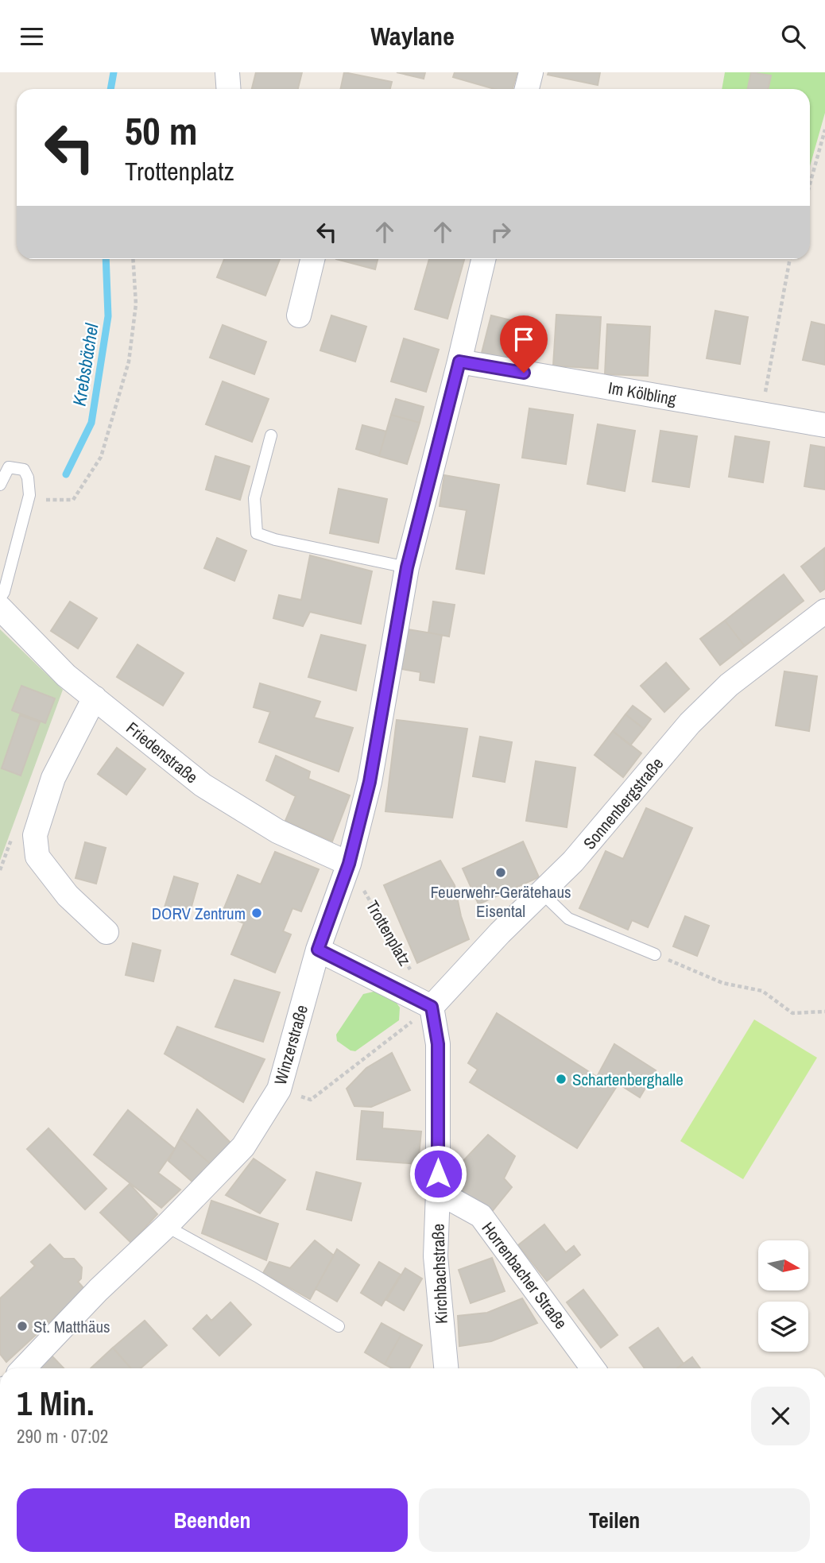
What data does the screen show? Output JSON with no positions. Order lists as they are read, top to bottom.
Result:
{
  "streets": {
    "street": [
      "Im Kölbling",
      "Friedenstraße",
      "Sonnenbergstraße",
      "Trottenplatz",
      "Winzerstraße",
      "Kirchbachstraße",
      "Horrenbacher Straße"
    ]
  },
  "crossings": [
    ["Friedenstraße", "Trottenplatz"],
    ["Friedenstraße", "Winzerstraße"],
    ["Sonnenbergstraße", "Trottenplatz"],
    ["Sonnenbergstraße", "Kirchbachstraße"],
    ["Trottenplatz", "Winzerstraße"],
    ["Trottenplatz", "Kirchbachstraße"],
    ["Kirchbachstraße", "Horrenbacher Straße"]
  ],
  "water": ["Krebsbächel"],
  "places": [
    "Feuerwehr-Gerätehaus Eisental",
    "DORV Zentrum",
    "Schartenberghalle",
    "St. Matthäus"
  ],
  "north": "right",
  "page": {
    "header": "Waylane",
    "turn": ["50 m", "Trottenplatz"],
    "heading": ["1 Min.", "290 m · 07:02"],
    "buttons": ["Beenden", "Teilen"]
  }
}
